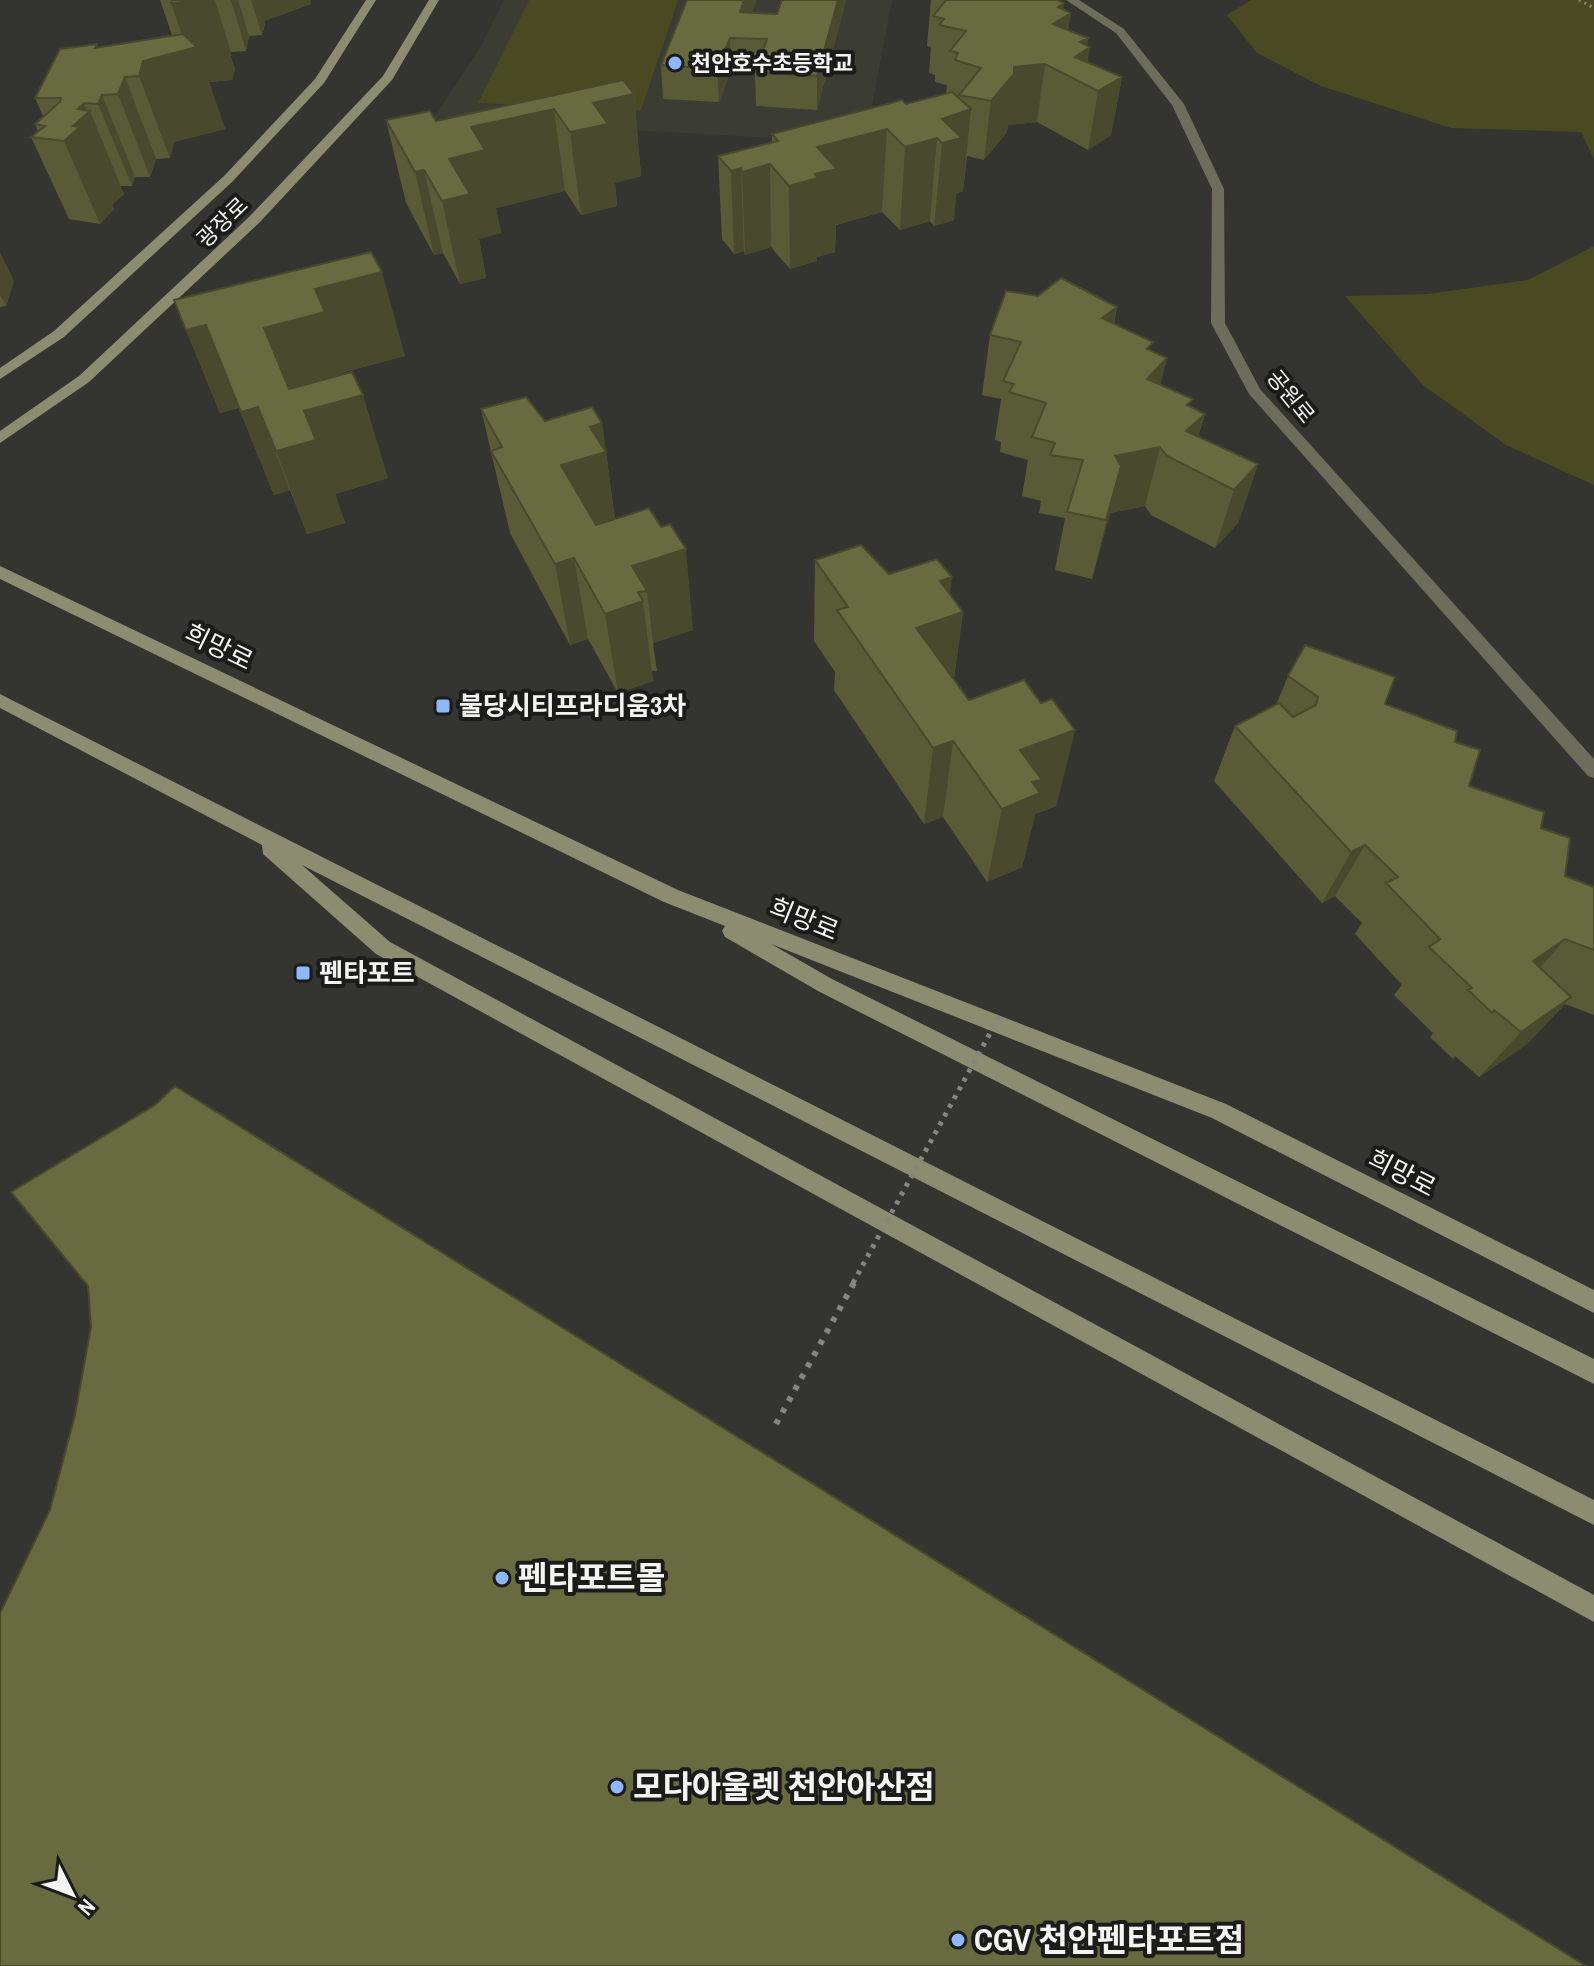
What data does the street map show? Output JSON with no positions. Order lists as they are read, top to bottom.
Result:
{
  "streets": {
    "main road": ["광장로", "희망로"],
    "street": ["공원로"]
  },
  "places": {
    "other": [
      "천안호수초등학교",
      "펜타포트몰",
      "모다아울렛 천안아산점",
      "CGV 천안펜타포트점"
    ],
    "transit": ["불당시티프라디움3차", "펜타포트"]
  },
  "north": "bottom right"
}
